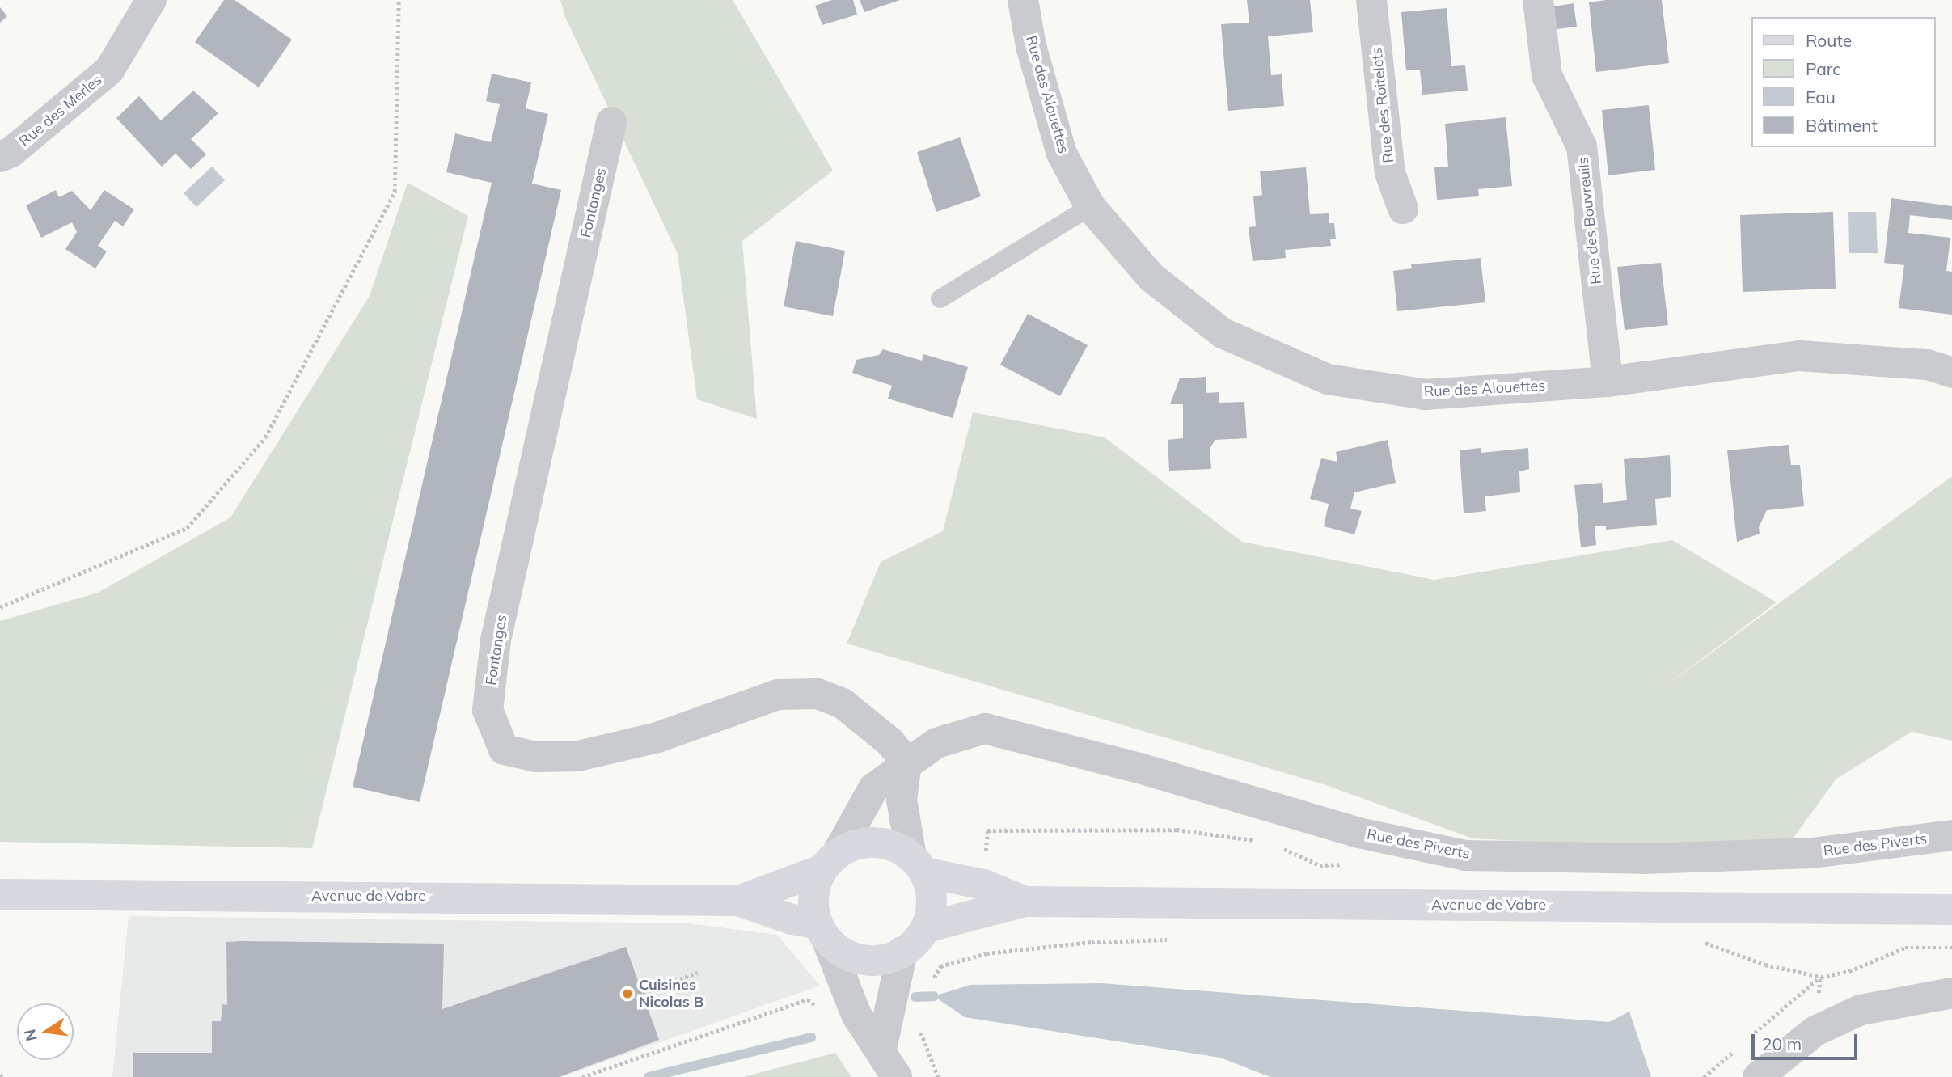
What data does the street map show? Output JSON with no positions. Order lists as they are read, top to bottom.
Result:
{
  "streets": {
    "main road": ["Avenue de Vabre"],
    "street": [
      "Rue des Alouettes",
      "Rue des Roitelets",
      "Rue des Merles",
      "Fontanges",
      "Rue des Bouvreuils",
      "Rue des Piverts"
    ]
  },
  "crossings": [
    ["Rue des Alouettes", "Rue des Bouvreuils"],
    ["Fontanges", "Rue des Piverts"],
    ["Rue des Piverts", "Avenue de Vabre"]
  ],
  "places": ["Cuisines Nicolas B"],
  "legend": [
    "Route",
    "Parc",
    "Eau",
    "Bâtiment"
  ],
  "scale_bar": "20 m",
  "north": "left"
}
